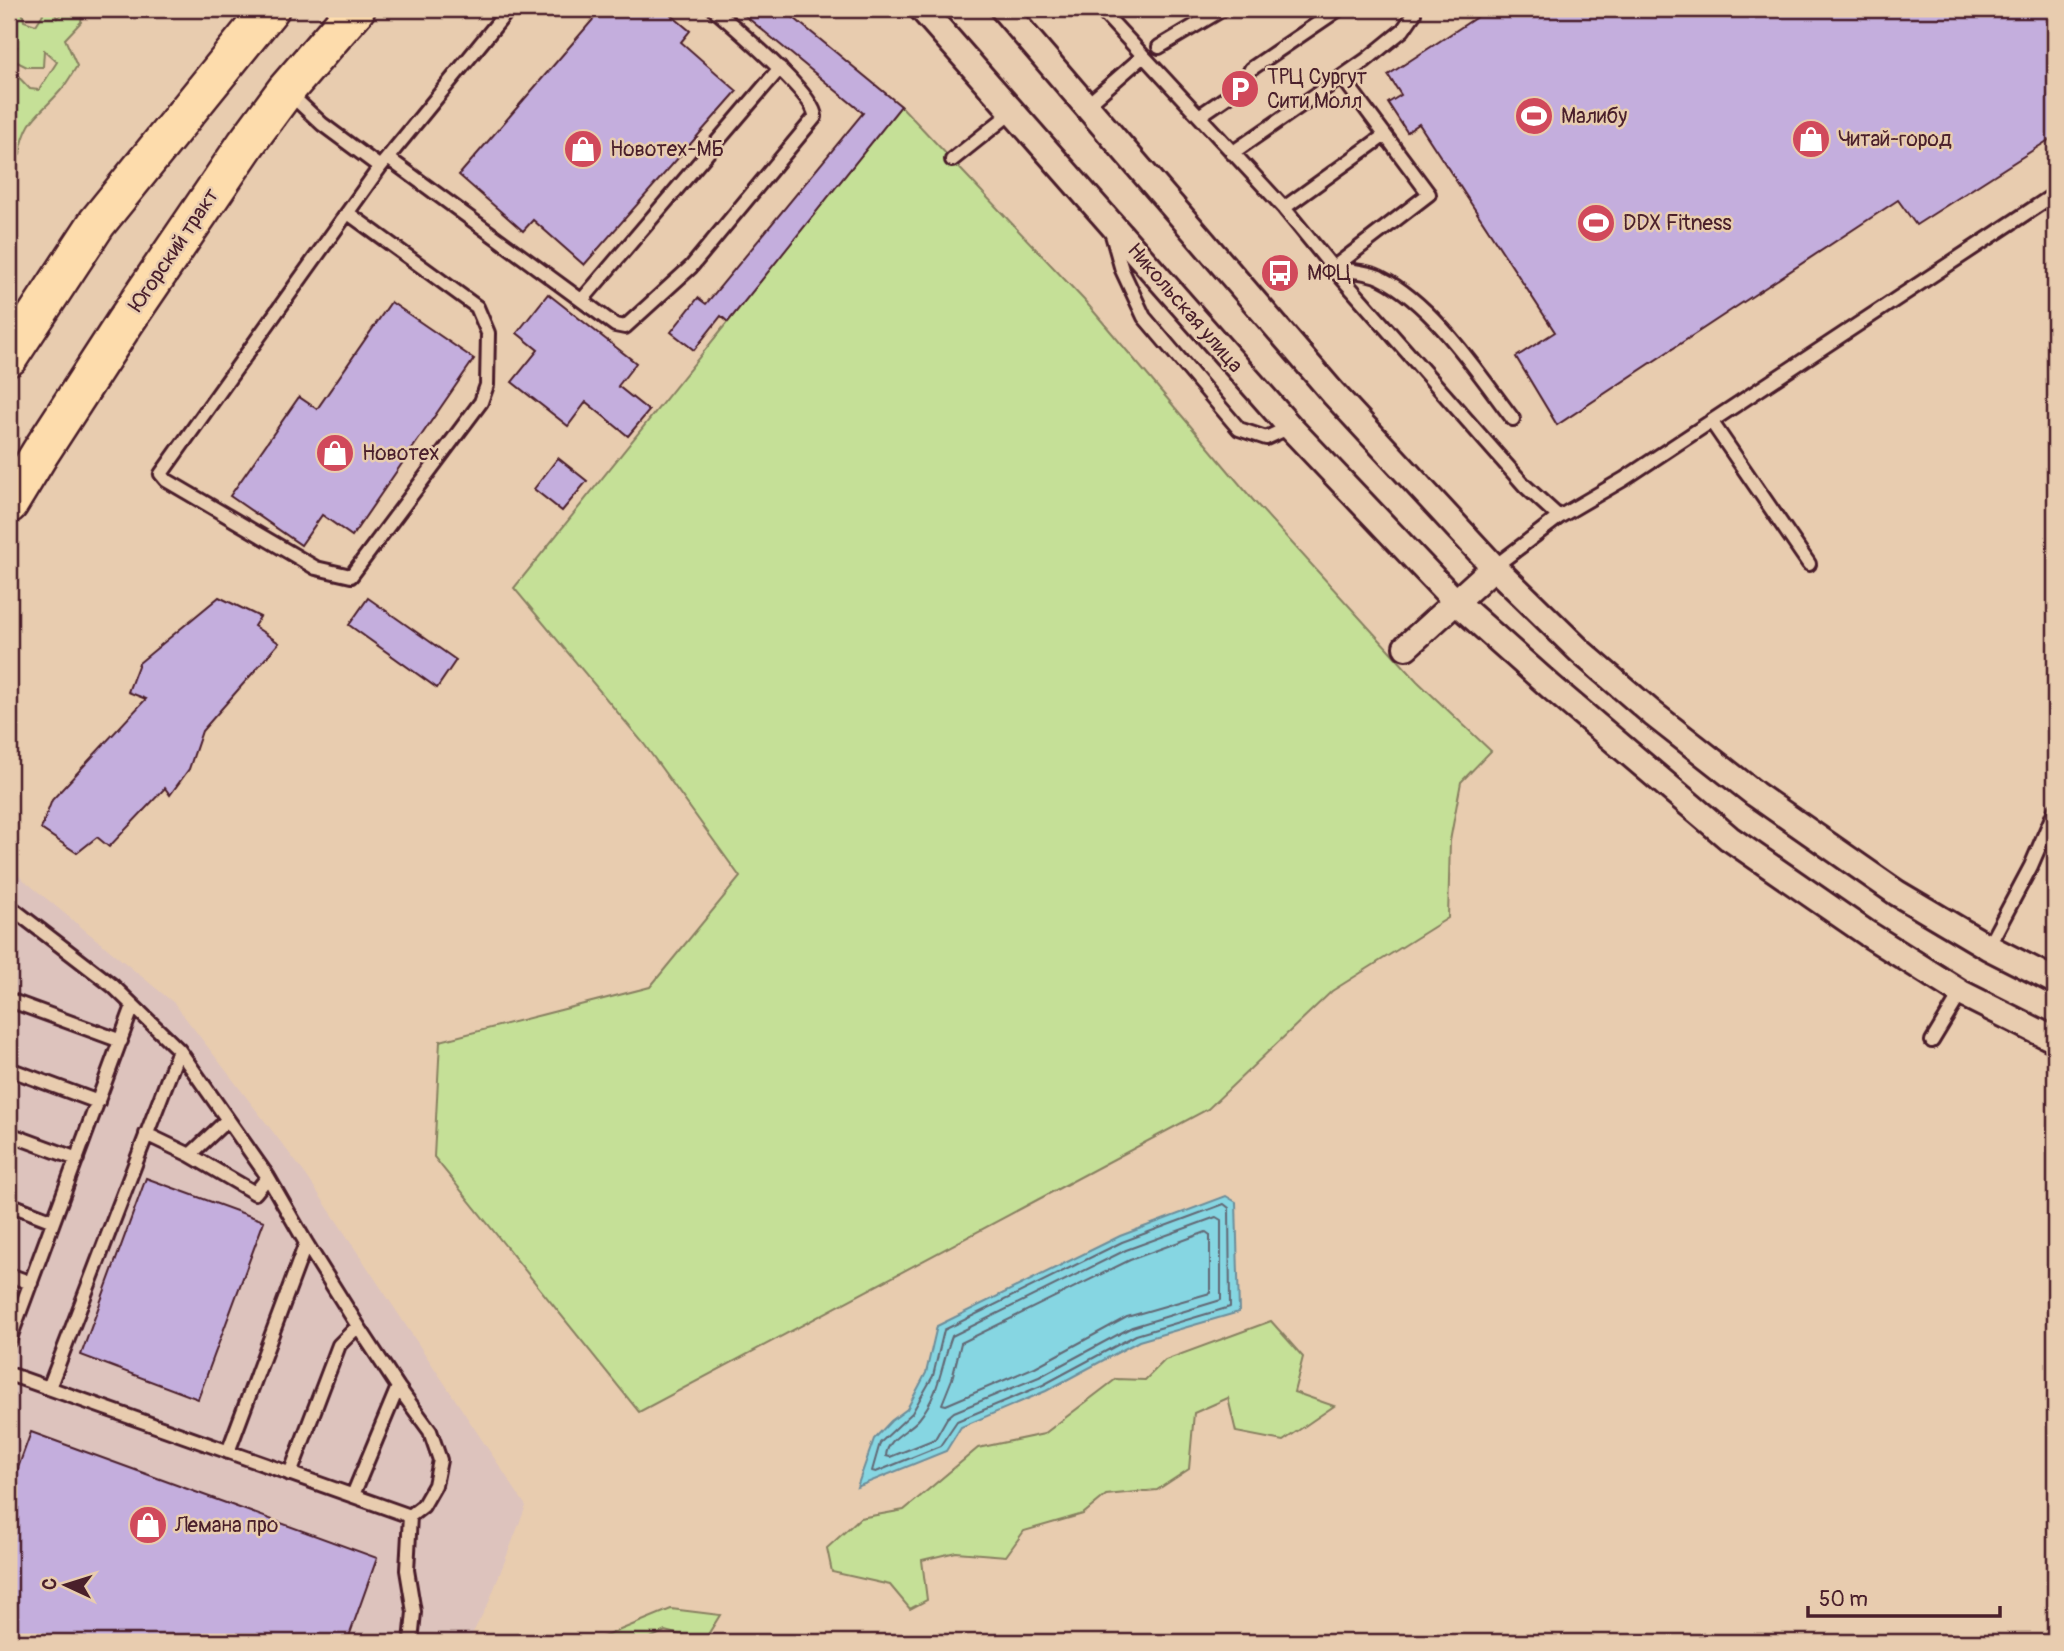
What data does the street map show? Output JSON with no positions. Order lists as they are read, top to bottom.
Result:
{
  "streets": {
    "main road": ["Югорский тракт"],
    "street": ["Никольская улица"]
  },
  "places": {
    "parking": ["ТРЦ Сургут Сити Молл"],
    "sports": ["Малибу", "DDX Fitness"],
    "shop": [
      "Читай-город",
      "Новотех-МБ",
      "Новотех",
      "Лемана про"
    ],
    "bus stop": ["МФЦ"]
  },
  "scale_bar": "50 m",
  "north": "left"
}
